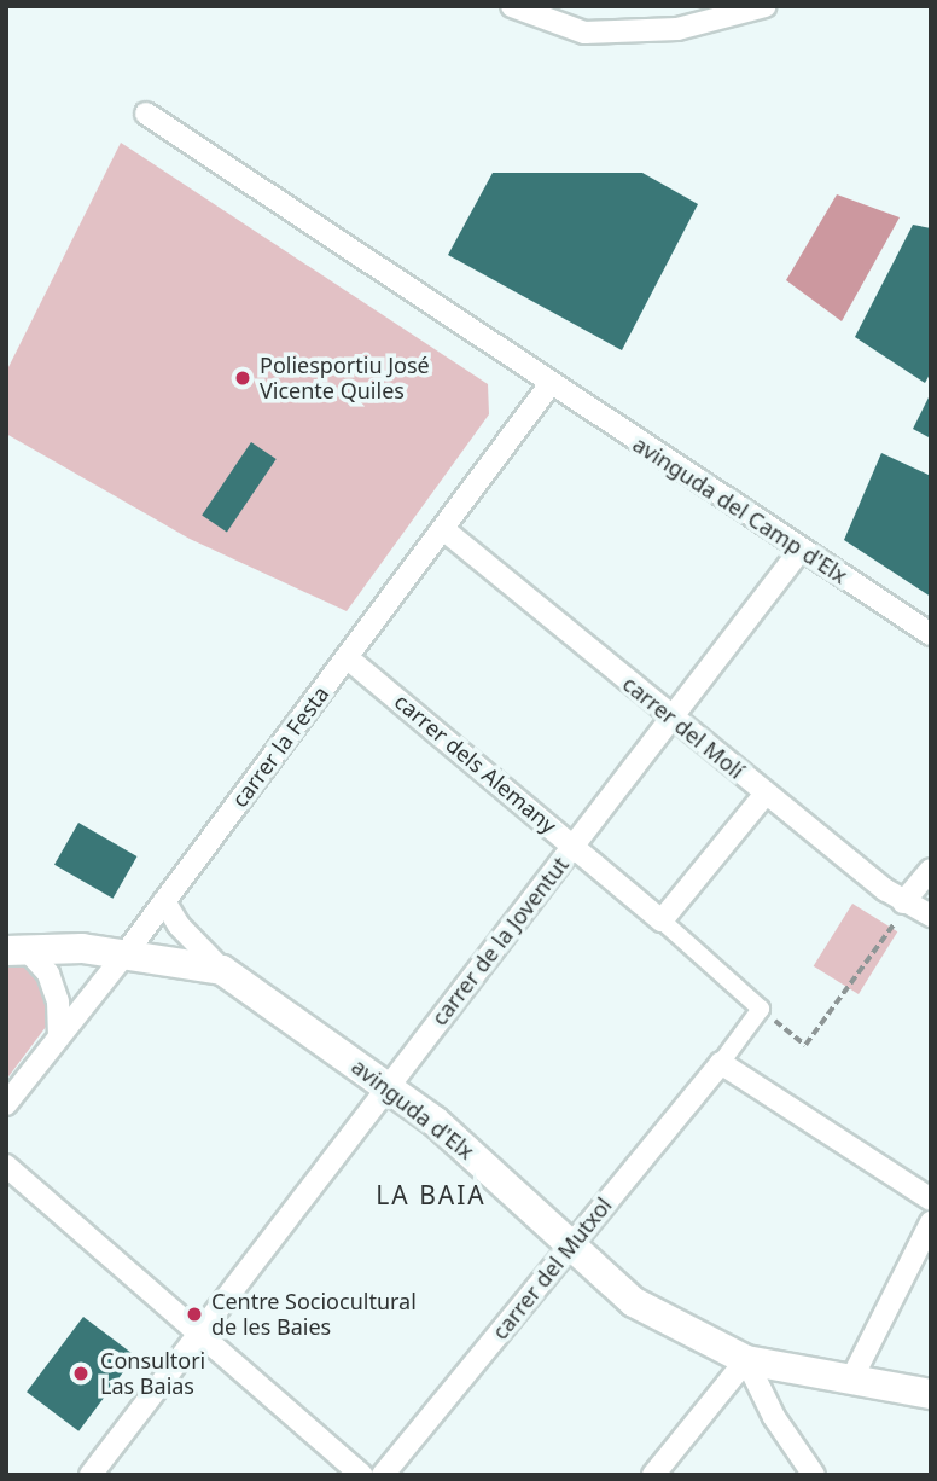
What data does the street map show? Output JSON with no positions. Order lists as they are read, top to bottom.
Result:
{
  "streets": {
    "main road": ["avinguda d'Elx"],
    "street": [
      "avinguda del Camp d'Elx",
      "carrer del Molí",
      "carrer la Festa",
      "carrer dels Alemany",
      "carrer de la Joventut",
      "carrer del Mutxol"
    ]
  },
  "crossings": [
    ["avinguda del Camp d'Elx", "carrer la Festa"],
    ["avinguda del Camp d'Elx", "carrer de la Joventut"],
    ["carrer del Molí", "carrer la Festa"],
    ["carrer del Molí", "carrer de la Joventut"],
    ["carrer la Festa", "carrer dels Alemany"],
    ["carrer la Festa", "avinguda d'Elx"],
    ["carrer dels Alemany", "carrer de la Joventut"],
    ["carrer de la Joventut", "avinguda d'Elx"],
    ["avinguda d'Elx", "carrer del Mutxol"]
  ],
  "districts": ["LA BAIA"],
  "places": ["Poliesportiu José Vicente Quiles", "Centre Sociocultural de les Baies", "Consultori Las Baias"]
}
